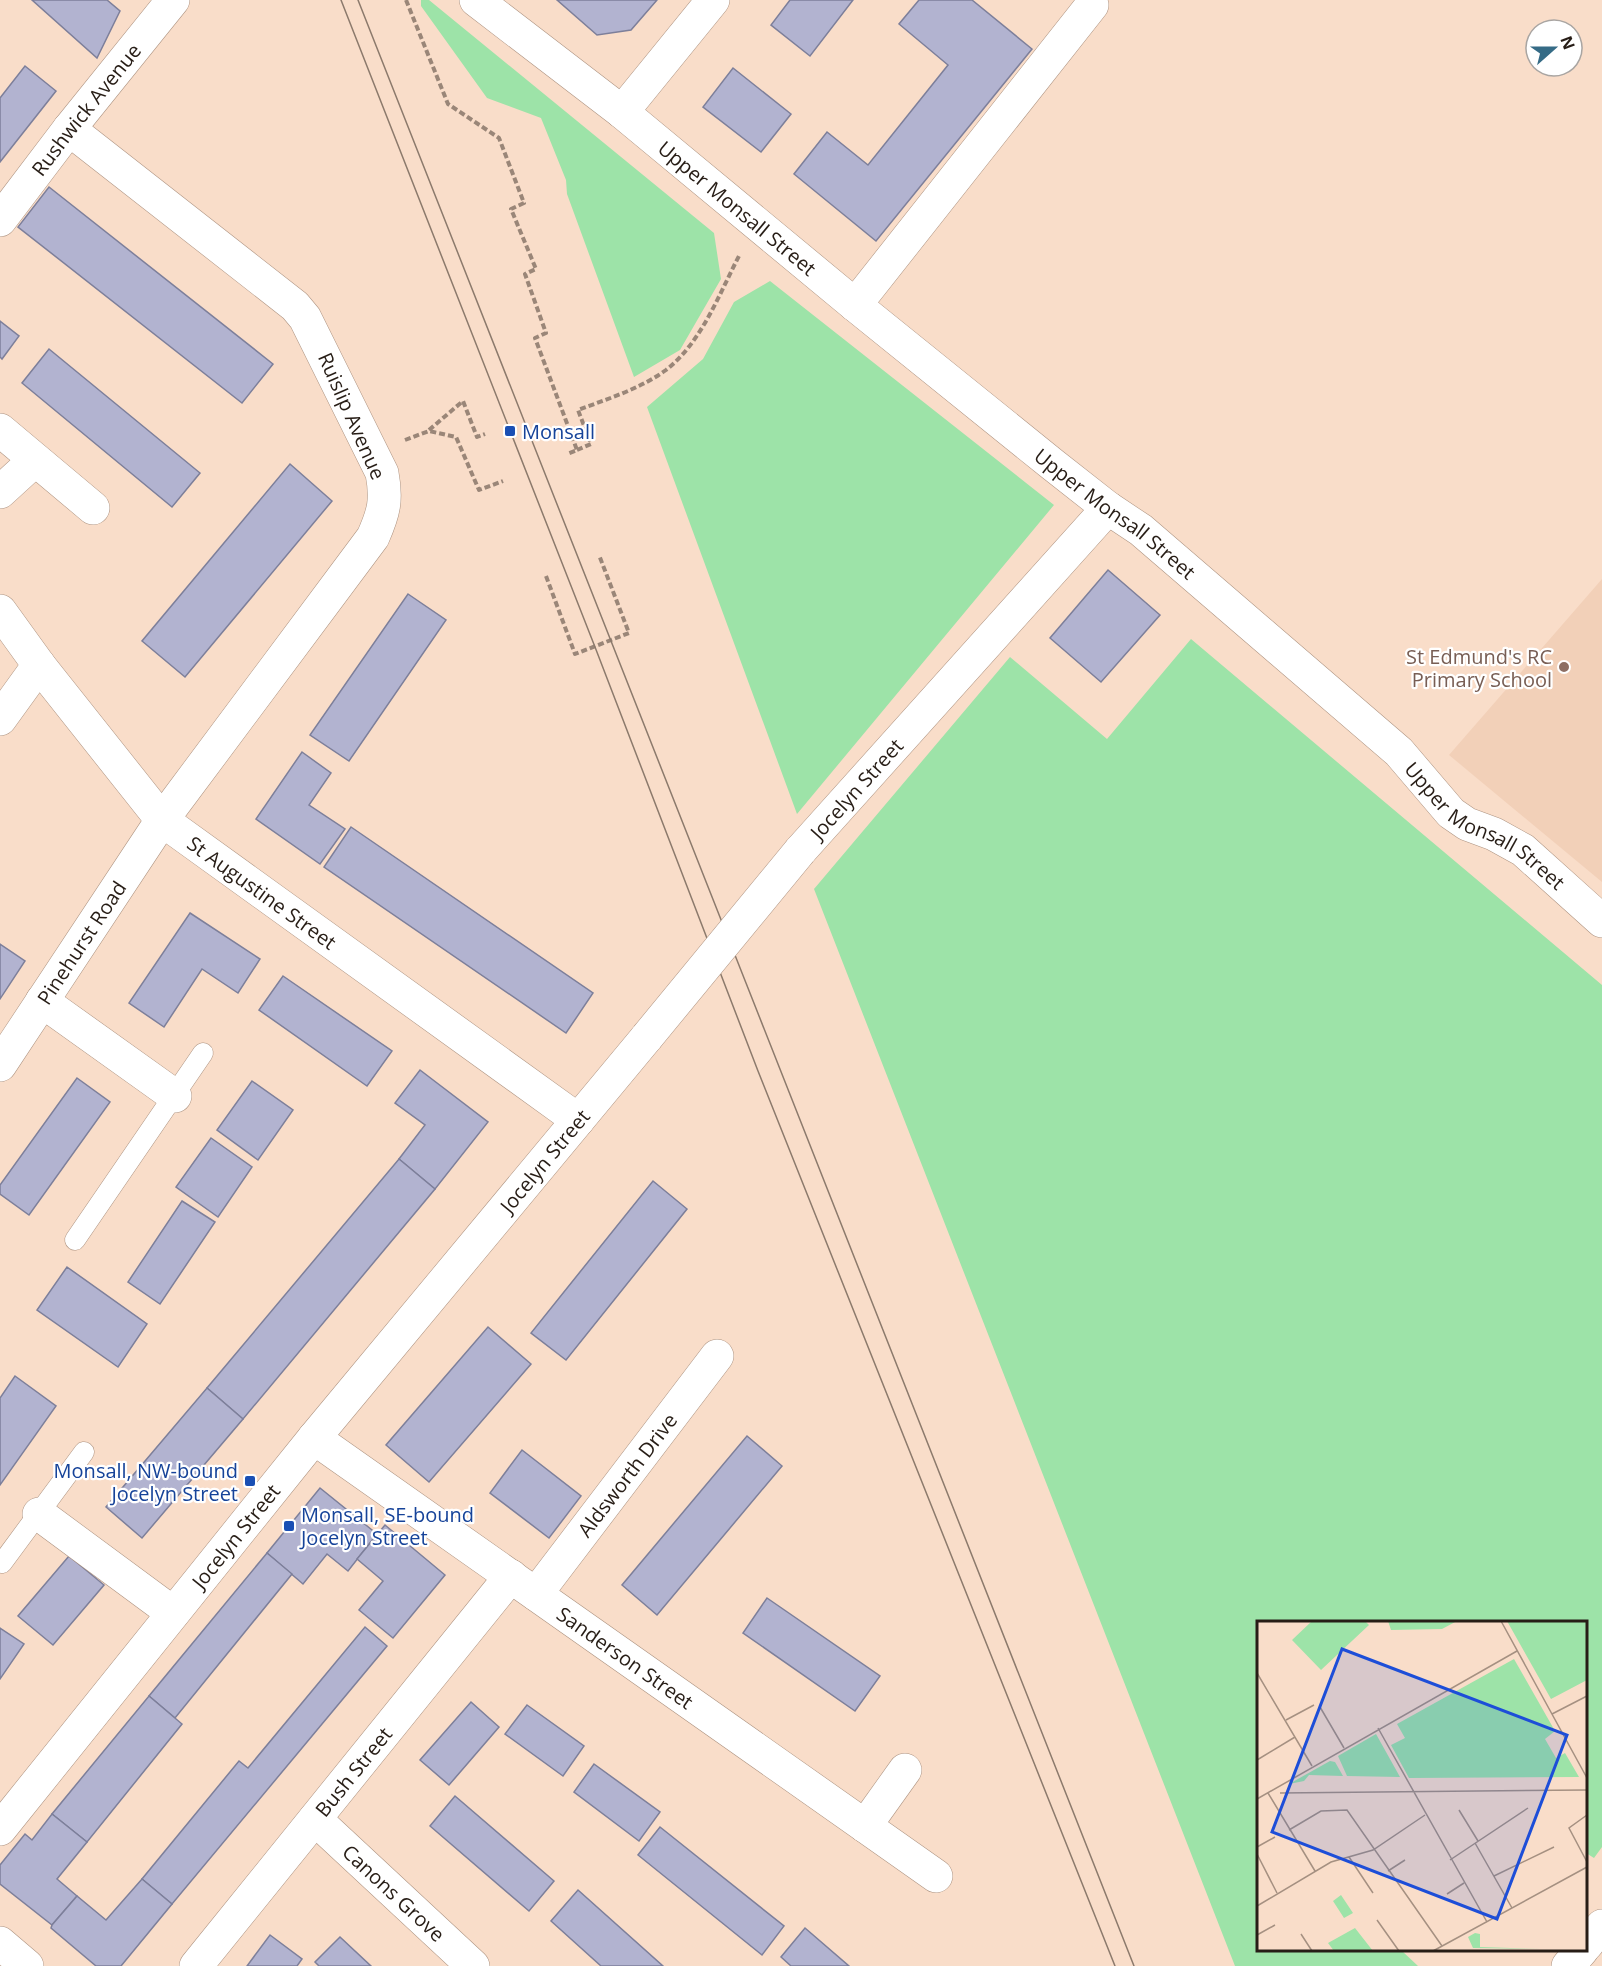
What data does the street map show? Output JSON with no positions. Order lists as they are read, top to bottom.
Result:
{
  "streets": {
    "street": [
      "Rushwick Avenue",
      "Upper Monsall Street",
      "Ruislip Avenue",
      "Jocelyn Street",
      "St Augustine Street",
      "Pinehurst Road",
      "Aldsworth Drive",
      "Sanderson Street",
      "Bush Street",
      "Canons Grove"
    ]
  },
  "crossings": [
    ["Rushwick Avenue", "Ruislip Avenue"],
    ["Upper Monsall Street", "Jocelyn Street"],
    ["Ruislip Avenue", "St Augustine Street"],
    ["Ruislip Avenue", "Pinehurst Road"],
    ["Jocelyn Street", "St Augustine Street"],
    ["Jocelyn Street", "Sanderson Street"],
    ["St Augustine Street", "Pinehurst Road"],
    ["Aldsworth Drive", "Sanderson Street"],
    ["Aldsworth Drive", "Bush Street"],
    ["Sanderson Street", "Bush Street"],
    ["Bush Street", "Canons Grove"]
  ],
  "places": {
    "transit": ["Monsall", "Monsall, NW-bound Jocelyn Street", "Monsall, SE-bound Jocelyn Street"],
    "other": ["St Edmund's RC Primary School"]
  },
  "north": "right"
}
